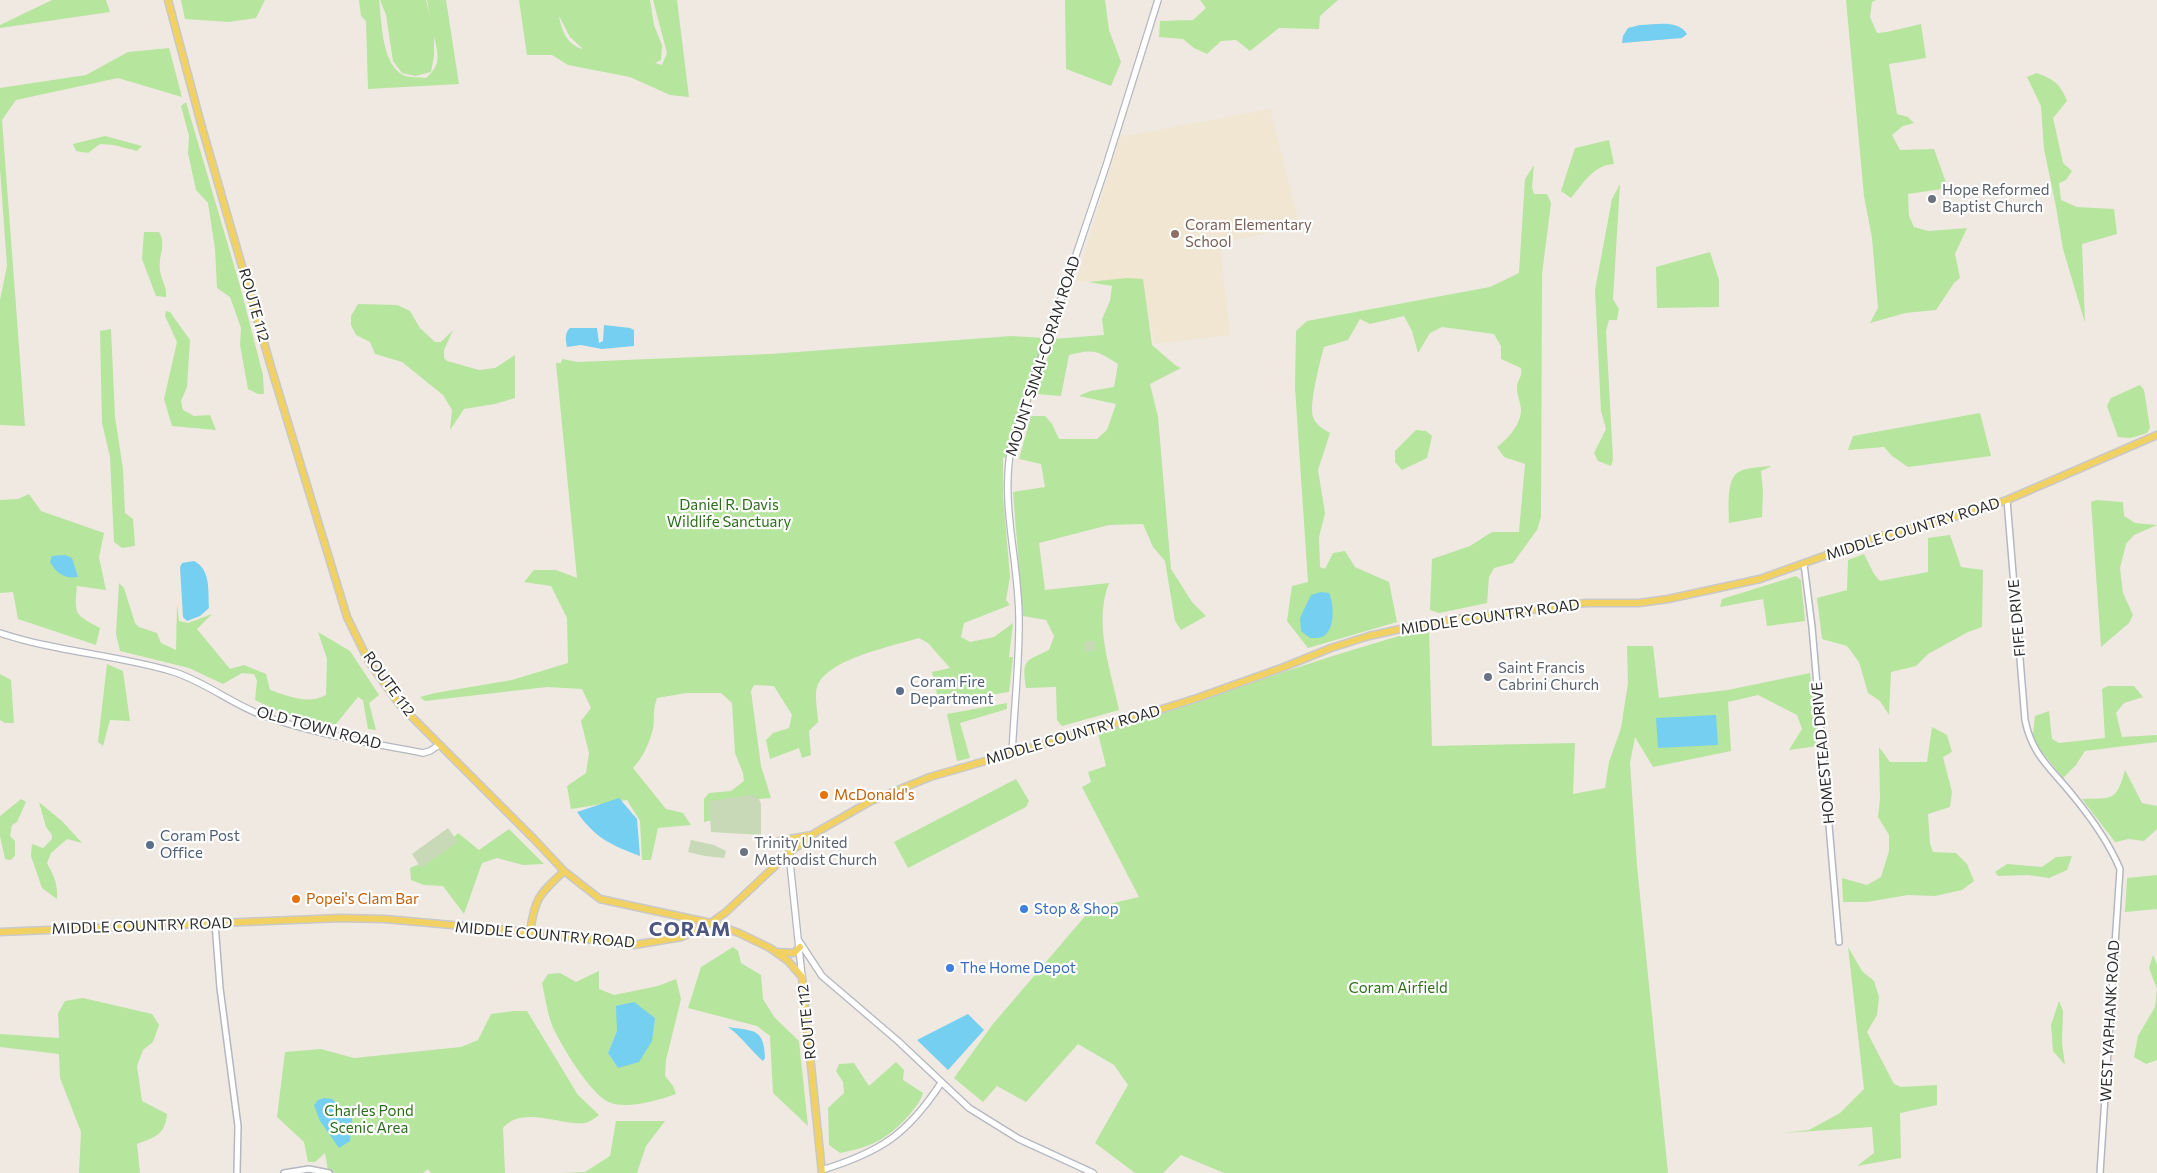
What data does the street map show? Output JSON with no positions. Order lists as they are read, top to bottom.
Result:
{
  "streets": {
    "main road": [
      "ROUTE 112",
      "MOUNT SINAI-CORAM ROAD",
      "MIDDLE COUNTRY ROAD",
      "OLD TOWN ROAD"
    ],
    "street": ["FIFE DRIVE", "HOMESTEAD DRIVE", "WEST YAPHANK ROAD"]
  },
  "crossings": [
    ["ROUTE 112", "MIDDLE COUNTRY ROAD"],
    ["ROUTE 112", "OLD TOWN ROAD"],
    ["MOUNT SINAI-CORAM ROAD", "MIDDLE COUNTRY ROAD"],
    ["MIDDLE COUNTRY ROAD", "FIFE DRIVE"],
    ["MIDDLE COUNTRY ROAD", "HOMESTEAD DRIVE"],
    ["FIFE DRIVE", "WEST YAPHANK ROAD"]
  ],
  "districts": ["CORAM"],
  "parks": ["Daniel R. Davis Wildlife Sanctuary", "Coram Airfield", "Charles Pond Scenic Area"],
  "places": [
    "Hope Reformed Baptist Church",
    "Coram Elementary School",
    "Saint Francis Cabrini Church",
    "Coram Fire Department",
    "McDonald's",
    "Coram Post Office",
    "Trinity United Methodist Church",
    "Popei's Clam Bar",
    "Stop & Shop",
    "The Home Depot"
  ]
}
